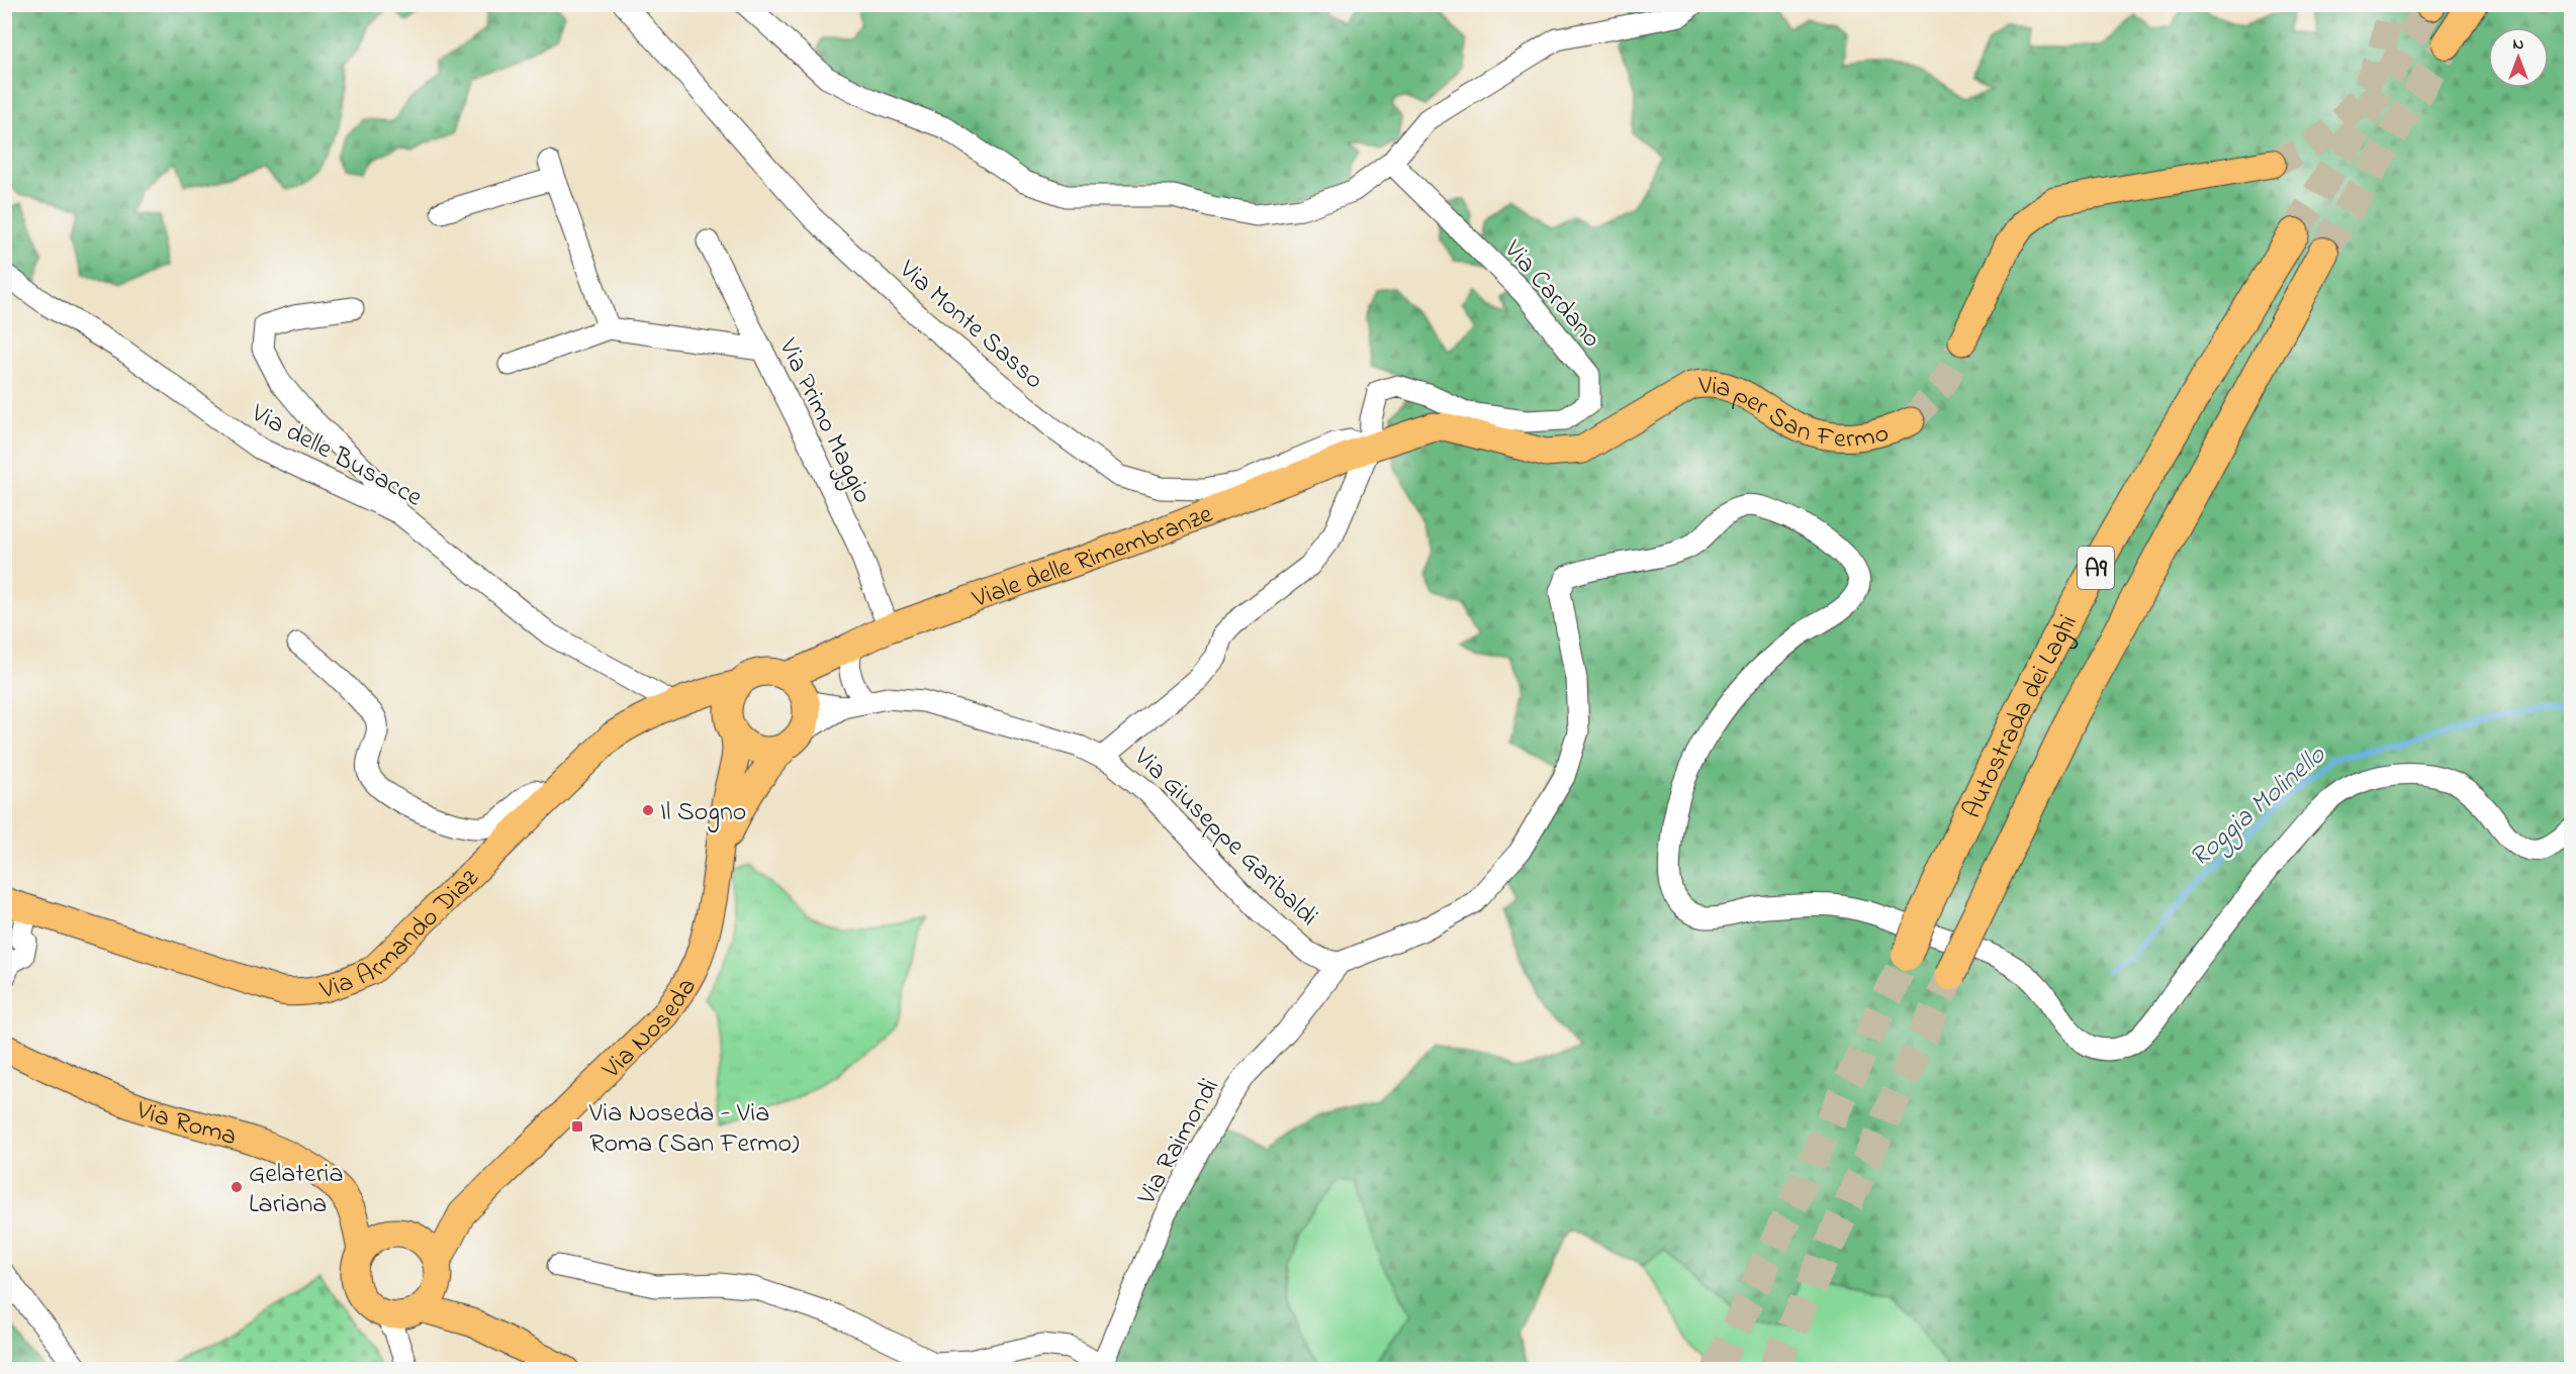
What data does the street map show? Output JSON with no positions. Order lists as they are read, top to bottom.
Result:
{
  "streets": {
    "highway": ["A9", "Autostrada dei Laghi"],
    "main road": [
      "Via per San Fermo",
      "Viale delle Rimembranze",
      "Via Armando Diaz",
      "Via Noseda",
      "Via Roma"
    ],
    "street": [
      "Via Cardano",
      "Via Monte Sasso",
      "Via Primo Maggio",
      "Via delle Busacce",
      "Via Giuseppe Garibaldi",
      "Via Raimondi"
    ]
  },
  "crossings": [
    ["Via Cardano", "Via Monte Sasso"],
    ["Via Cardano", "Via per San Fermo"],
    ["Via Cardano", "Viale delle Rimembranze"],
    ["Via Cardano", "Via Giuseppe Garibaldi"],
    ["Via Monte Sasso", "Via per San Fermo"],
    ["Via Monte Sasso", "Viale delle Rimembranze"],
    ["Via per San Fermo", "Viale delle Rimembranze"],
    ["Via Primo Maggio", "Viale delle Rimembranze"],
    ["Via delle Busacce", "Via Armando Diaz"],
    ["Viale delle Rimembranze", "Via Giuseppe Garibaldi"],
    ["Viale delle Rimembranze", "Via Armando Diaz"],
    ["Viale delle Rimembranze", "Via Noseda"],
    ["Via Giuseppe Garibaldi", "Via Armando Diaz"],
    ["Via Giuseppe Garibaldi", "Via Noseda"],
    ["Via Giuseppe Garibaldi", "Via Raimondi"],
    ["Via Armando Diaz", "Via Noseda"],
    ["Via Noseda", "Via Roma"]
  ],
  "water": ["Roggia Molinello"],
  "places": {
    "other": ["Il Sogno", "Gelateria Lariana"],
    "transit": ["Via Noseda - Via Roma (San Fermo)"]
  },
  "north": "top"
}
